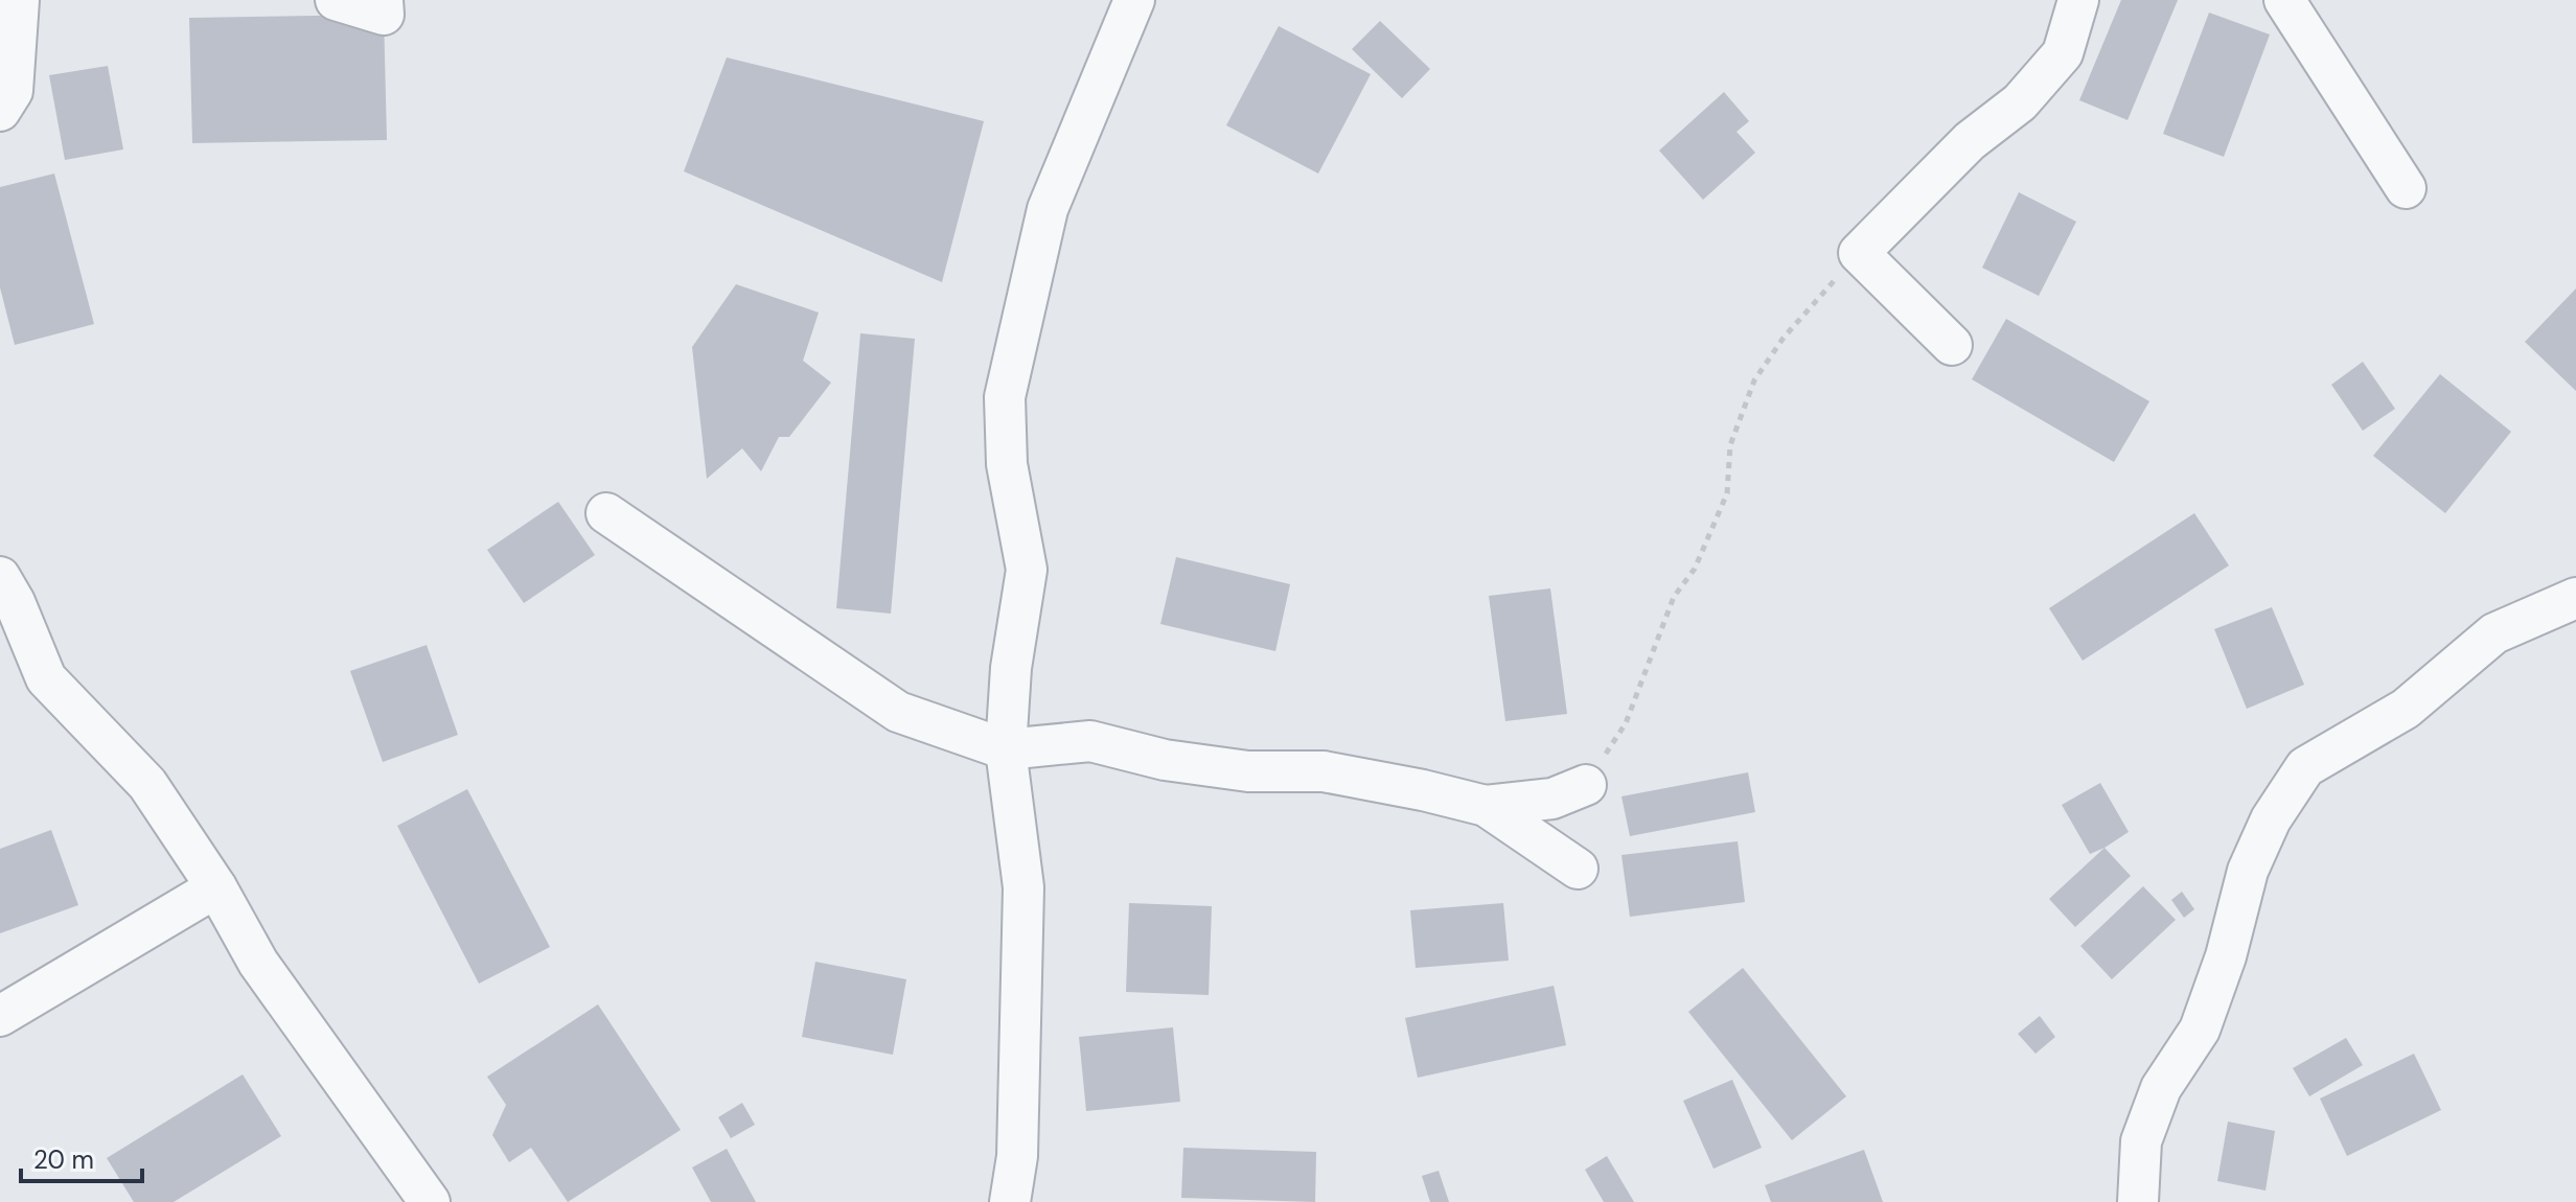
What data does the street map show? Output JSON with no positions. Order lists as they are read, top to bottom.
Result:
{
  "scale_bar": "20 m"
}
